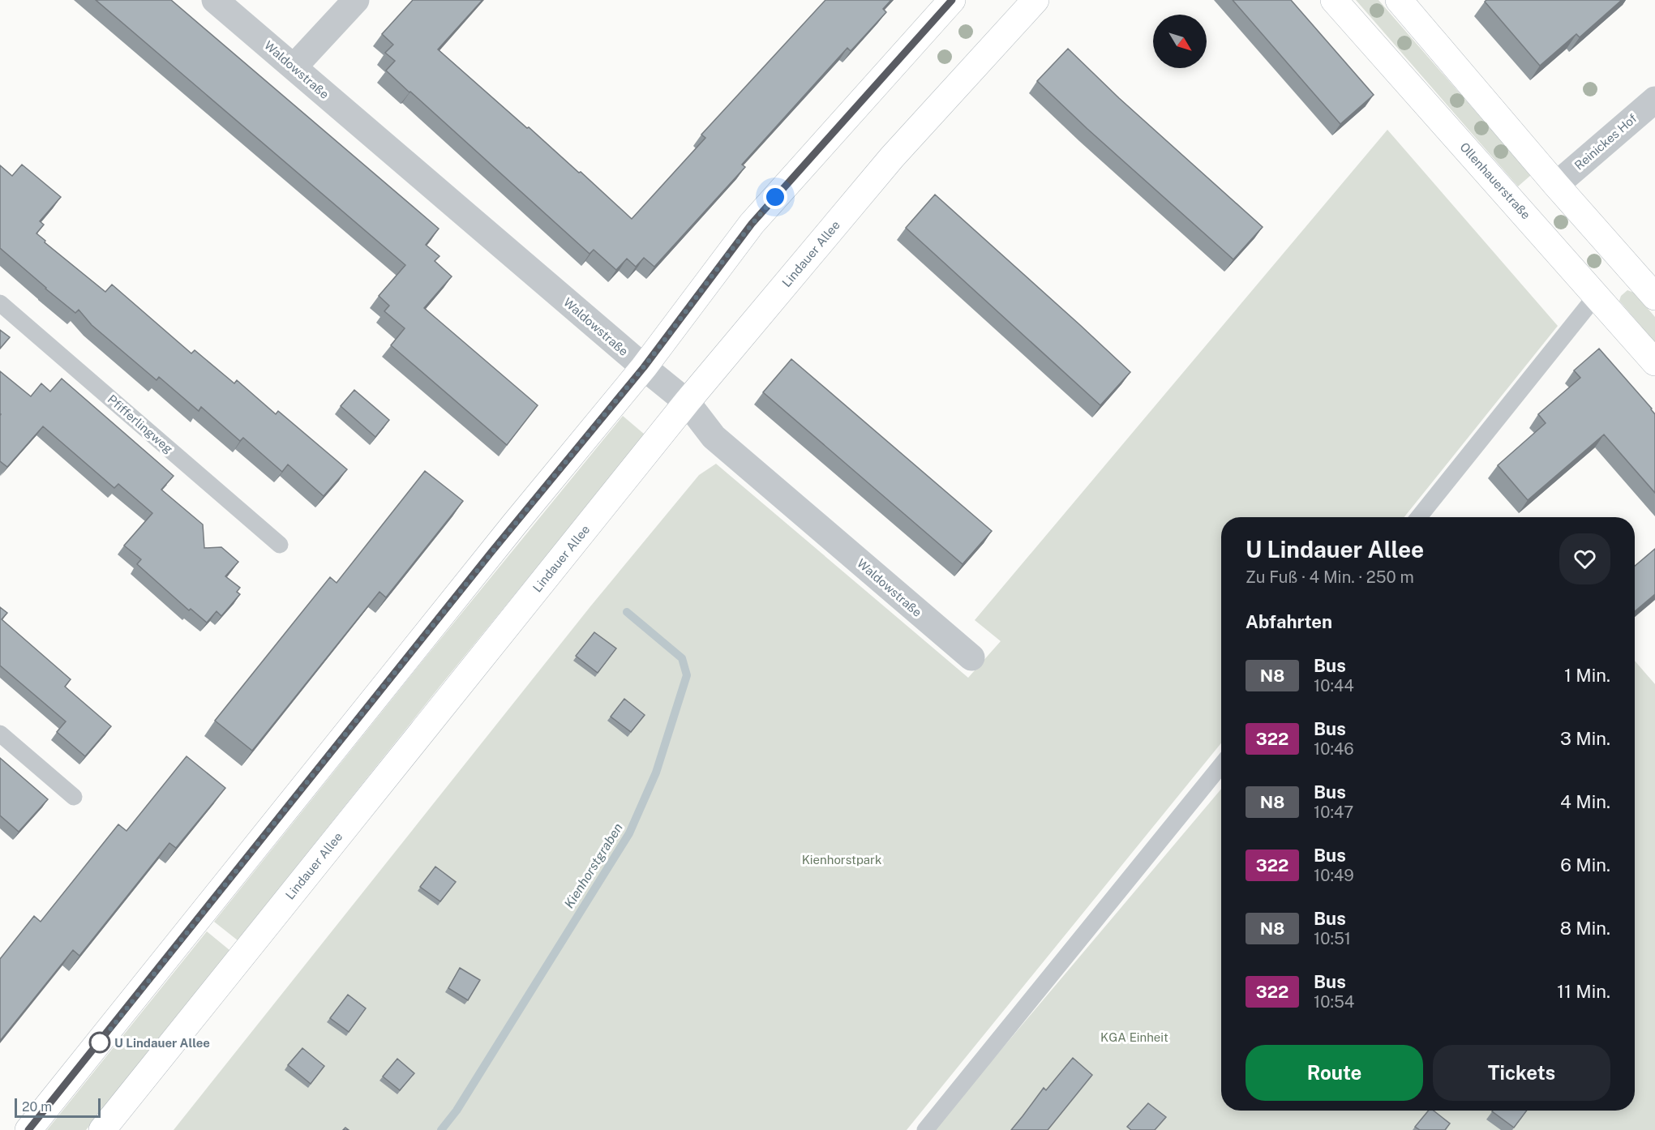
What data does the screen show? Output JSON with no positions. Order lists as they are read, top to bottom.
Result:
{
  "streets": {
    "main road": ["Ollenhauerstraße", "Lindauer Allee"],
    "street": ["Waldowstraße", "Reinickes Hof"],
    "lane": ["Pfifferlingweg"]
  },
  "crossings": [
    ["Waldowstraße", "Lindauer Allee"]
  ],
  "water": ["Kienhorstgraben"],
  "parks": ["Kienhorstpark", "KGA Einheit"],
  "places": ["U Lindauer Allee"],
  "lines": ["bus line N8"],
  "scale_bar": "20 m",
  "north": "bottom right",
  "page": {
    "heading": [
      ["U Lindauer Allee", "Zu Fuß · 4 Min. · 250 m"],
      "Abfahrten"
    ],
    "list": [
      {
        "mark": "N8",
        "name": "Bus",
        "note": "10:44",
        "value": "1 Min."
      },
      {
        "mark": "322",
        "name": "Bus",
        "note": "10:46",
        "value": "3 Min."
      },
      {
        "mark": "N8",
        "name": "Bus",
        "note": "10:47",
        "value": "4 Min."
      },
      {
        "mark": "322",
        "name": "Bus",
        "note": "10:49",
        "value": "6 Min."
      },
      {
        "mark": "N8",
        "name": "Bus",
        "note": "10:51",
        "value": "8 Min."
      },
      {
        "mark": "322",
        "name": "Bus",
        "note": "10:54",
        "value": "11 Min."
      }
    ],
    "buttons": ["Route", "Tickets"],
    "scale": "20 m"
  }
}
